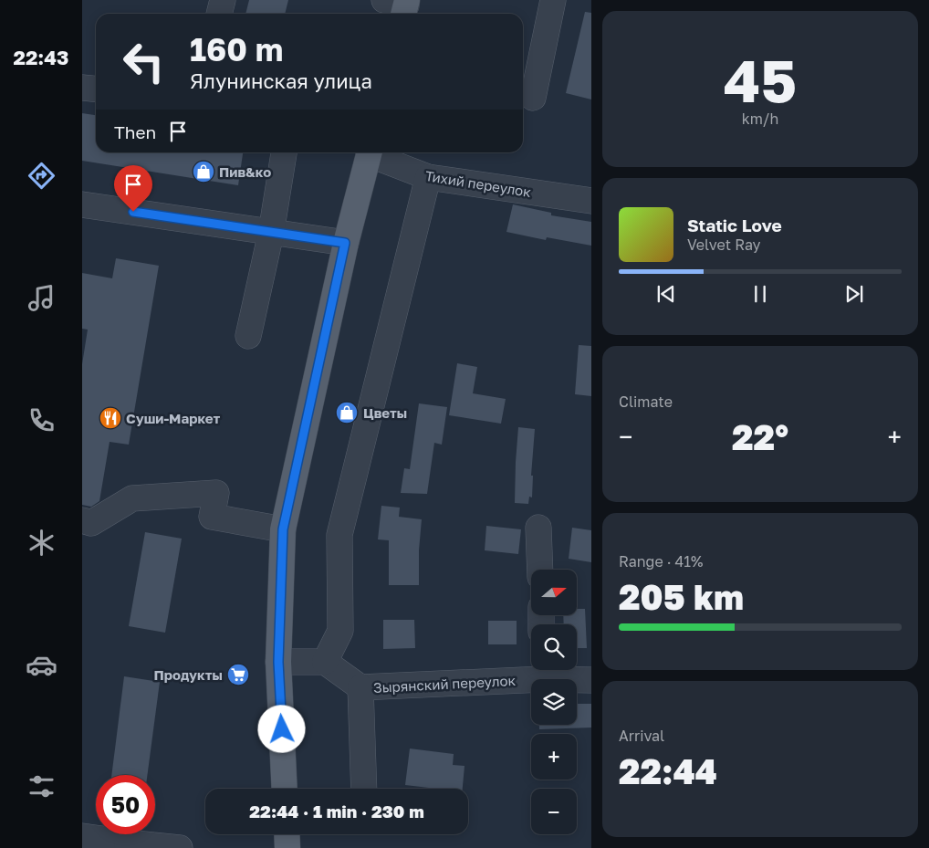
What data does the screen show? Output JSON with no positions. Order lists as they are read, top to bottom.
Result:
{
  "streets": {
    "street": ["Тихий переулок", "Зырянский переулок"]
  },
  "places": {
    "shop": ["Пив&ко", "Цветы"],
    "restaurant": ["Суши-Маркет"],
    "supermarket": ["Продукты"]
  },
  "north": "right",
  "page": {
    "tabs": "22:43",
    "tile": [
      ["45", "km/h"],
      "Climate",
      ["Range · 41%", "205 km"],
      ["Arrival", "22:44"]
    ],
    "turn": ["160 m", "Ялунинская улица"],
    "then": "Then",
    "song": ["Static Love", "Velvet Ray"],
    "heat": ["−", "22°", "+"],
    "map_buttons": ["+", "−"],
    "limit": "50",
    "trip": "22:44 · 1 min · 230 m"
  }
}
